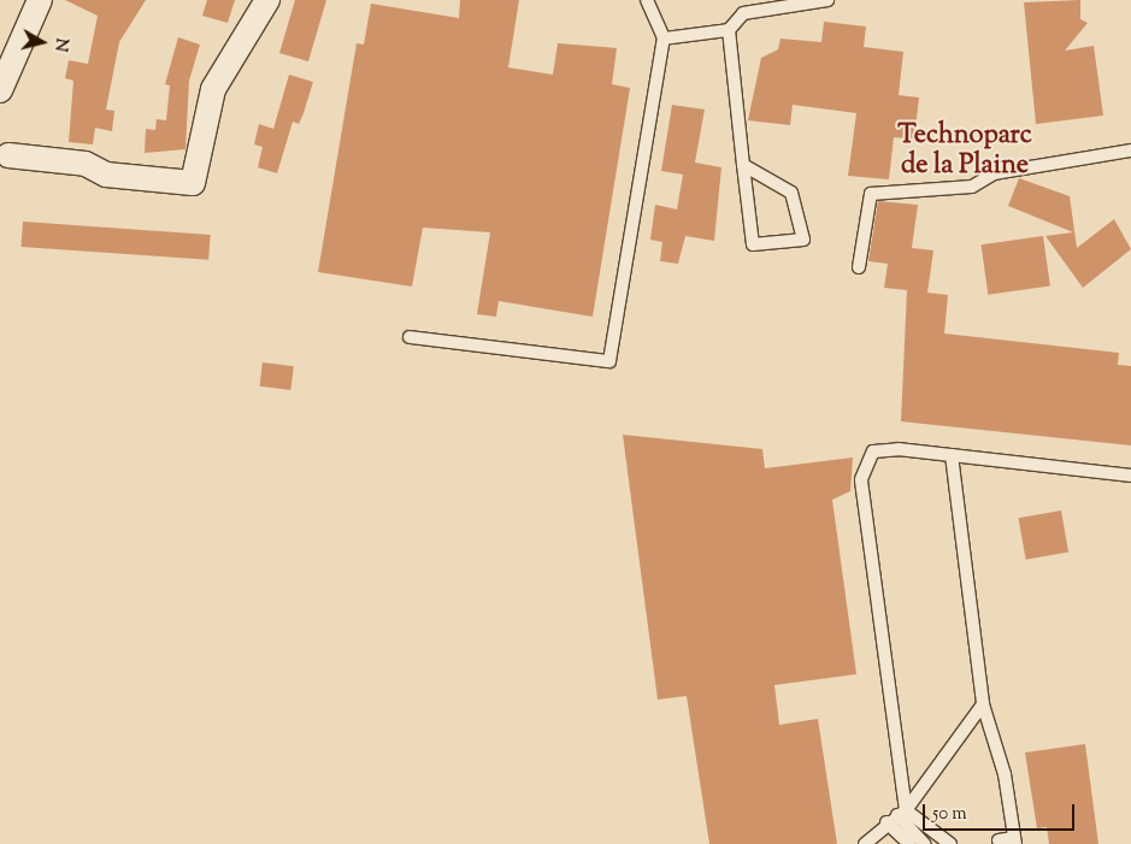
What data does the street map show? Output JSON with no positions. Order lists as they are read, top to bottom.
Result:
{
  "districts": ["Technoparc de la Plaine"],
  "scale_bar": "50 m",
  "north": "right"
}
